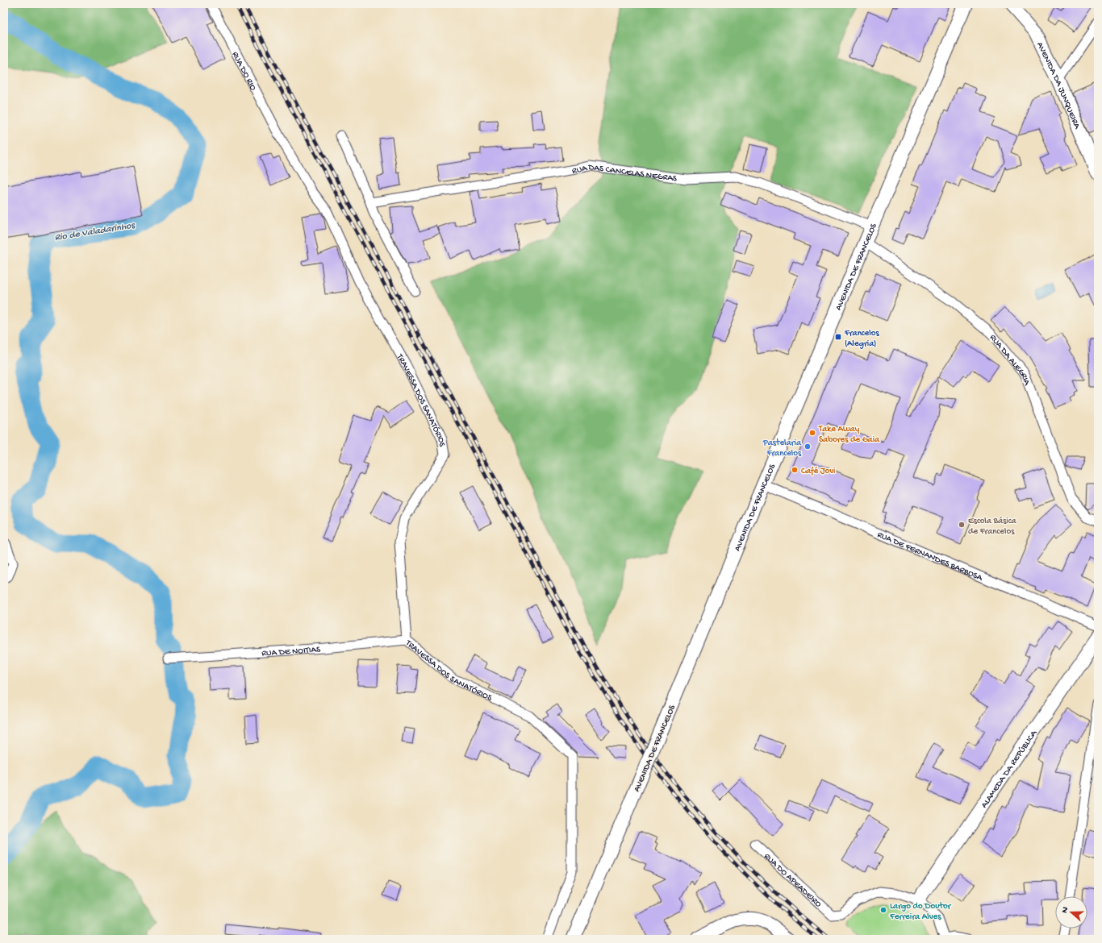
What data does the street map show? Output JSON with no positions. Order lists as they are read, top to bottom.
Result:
{
  "streets": {
    "main road": ["AVENIDA DA JUNQUEIRA", "AVENIDA DE FRANCELOS", "ALAMEDA DA REPÚBLICA"],
    "street": [
      "RUA DO RIO",
      "RUA DAS CANCELAS NEGRAS",
      "RUA DA ALEGRIA",
      "TRAVESSA DOS SANATÓRIOS",
      "RUA DE FERNANDES BARBOSA",
      "RUA DE NOITIAS",
      "RUA DO APEADEIRO"
    ]
  },
  "crossings": [
    ["RUA DO RIO", "TRAVESSA DOS SANATÓRIOS"],
    ["RUA DAS CANCELAS NEGRAS", "AVENIDA DE FRANCELOS"],
    ["AVENIDA DE FRANCELOS", "RUA DA ALEGRIA"],
    ["AVENIDA DE FRANCELOS", "RUA DE FERNANDES BARBOSA"],
    ["TRAVESSA DOS SANATÓRIOS", "RUA DE NOITIAS"],
    ["ALAMEDA DA REPÚBLICA", "RUA DO APEADEIRO"]
  ],
  "water": ["Rio de Valadarinhos"],
  "places": {
    "transit": ["Francelos (Alegria)"],
    "other": [
      "Take Away Sabores de Gaia",
      "Pastelaria Francelos",
      "Café Jovi",
      "Escola Básica de Francelos",
      "Largo do Doutor Ferreira Alves"
    ]
  },
  "north": "left"
}
